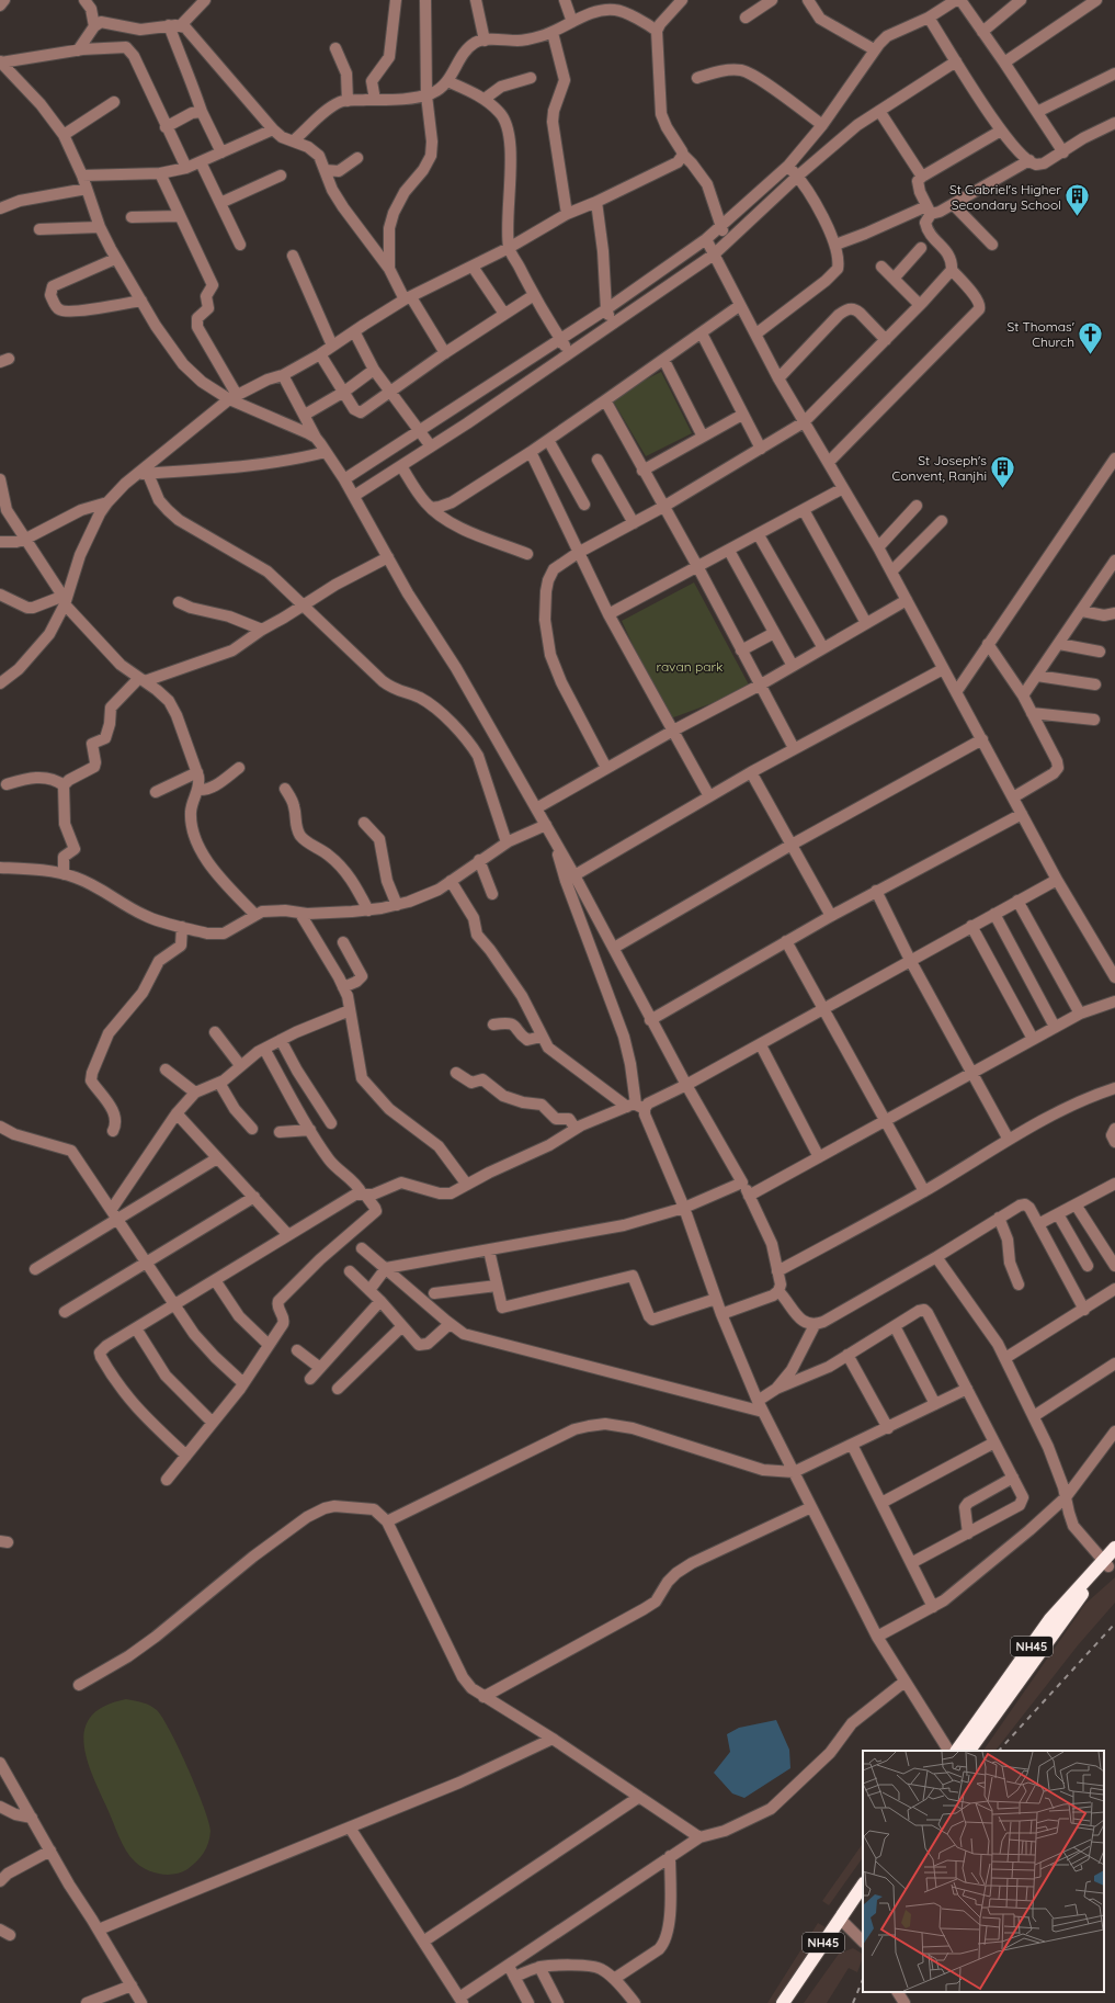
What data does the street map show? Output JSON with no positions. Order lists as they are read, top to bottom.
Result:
{
  "streets": {
    "highway": ["NH45"]
  },
  "parks": ["ravan park"],
  "places": {
    "building": ["St Gabriel's Higher Secondary School", "St Joseph's Convent, Ranjhi"],
    "church": ["St Thomas' Church"]
  }
}
